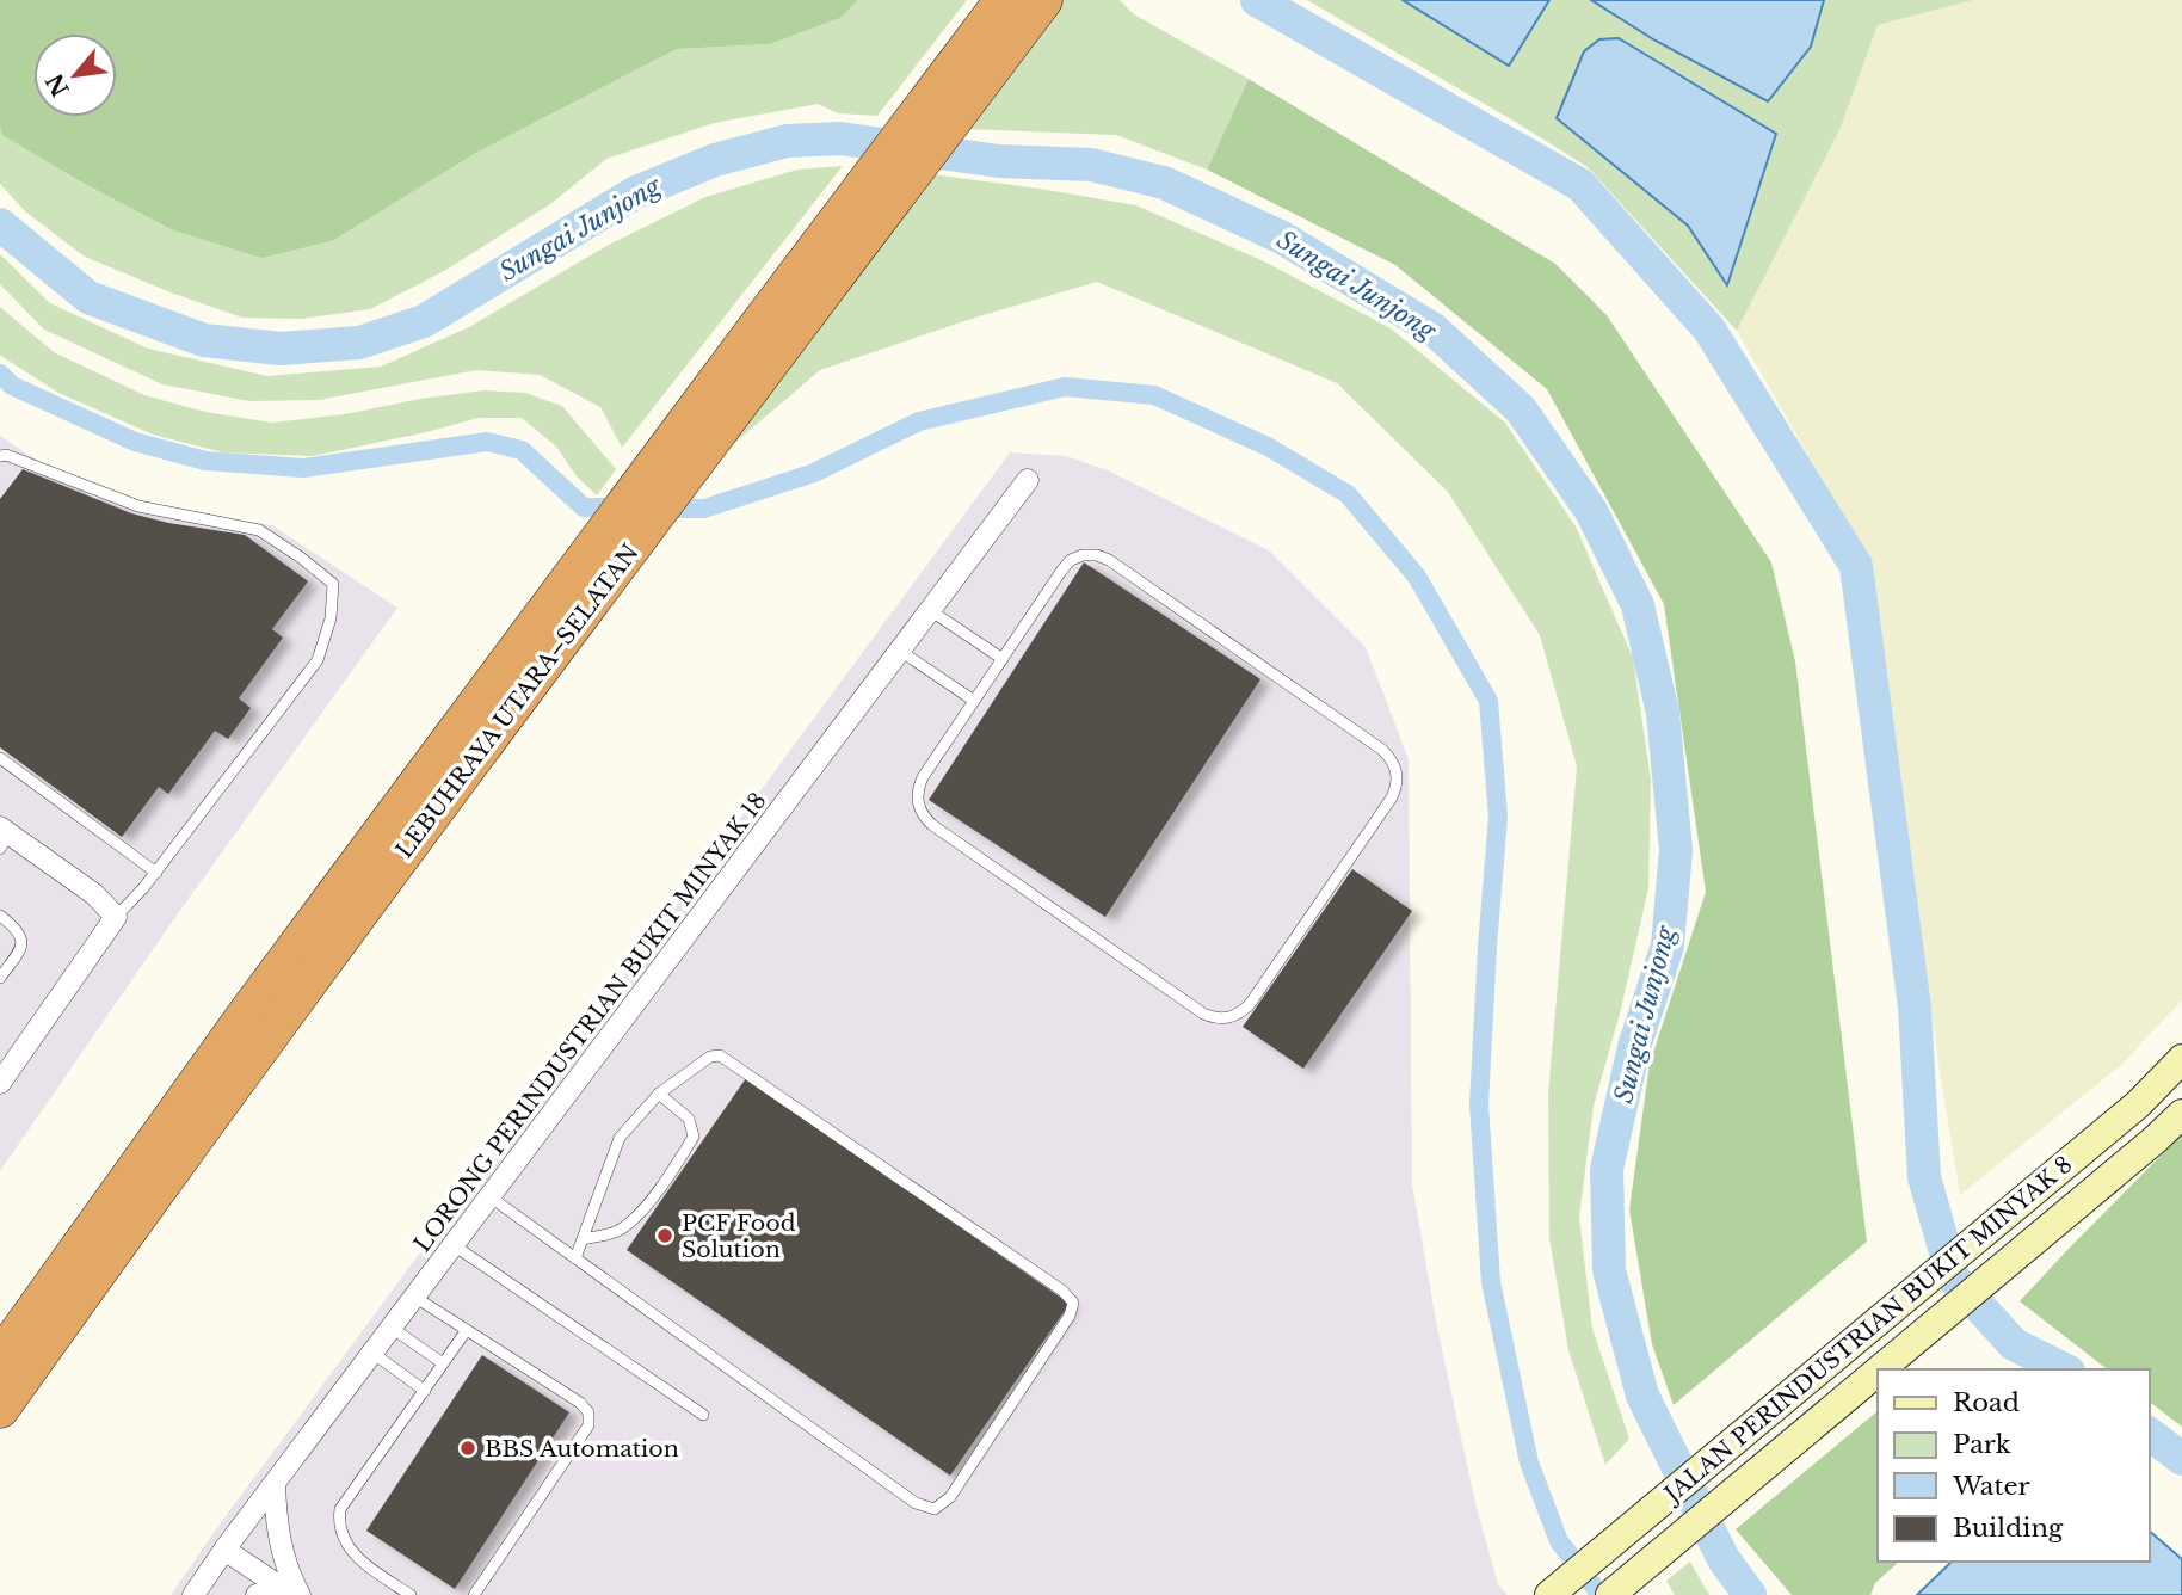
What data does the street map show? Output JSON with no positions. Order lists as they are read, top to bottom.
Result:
{
  "streets": {
    "highway": ["LEBUHRAYA UTARA–SELATAN"],
    "street": ["LORONG PERINDUSTRIAN BUKIT MINYAK 18", "JALAN PERINDUSTRIAN BUKIT MINYAK 8"]
  },
  "water": ["Sungai Junjong"],
  "places": ["PCF Food Solution", "BBS Automation"],
  "legend": [
    "Road",
    "Park",
    "Water",
    "Building"
  ],
  "north": "bottom left"
}
